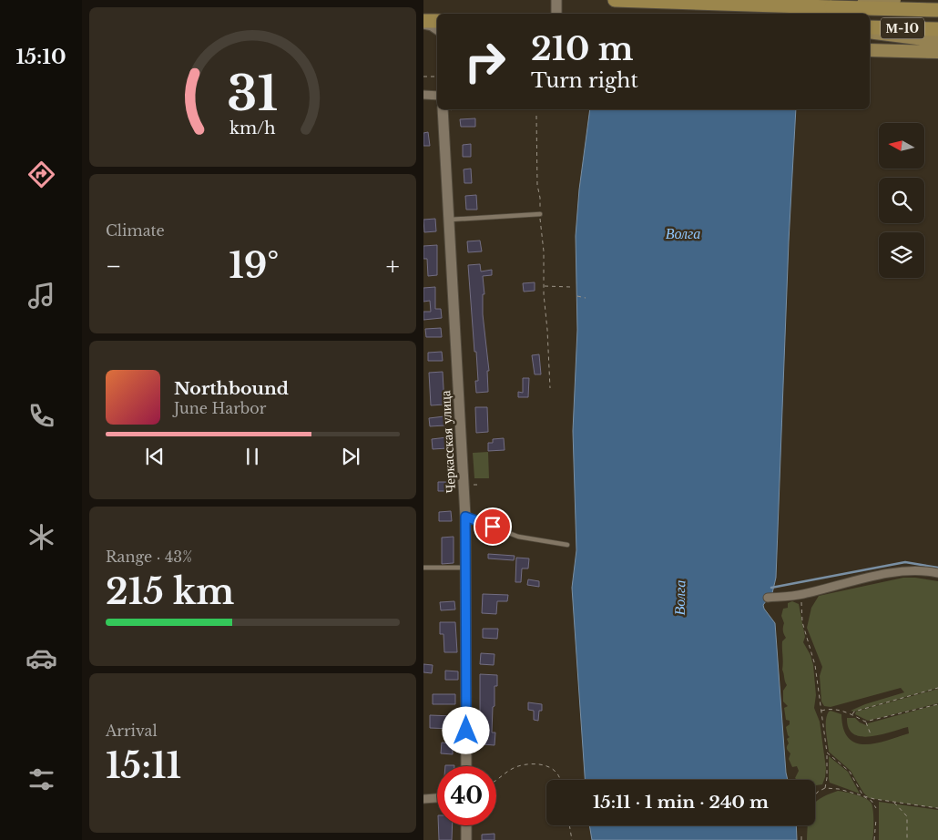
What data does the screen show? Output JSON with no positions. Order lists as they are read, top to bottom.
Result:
{
  "streets": {
    "highway": ["М-10"],
    "street": ["Черкасская улица"]
  },
  "water": ["Волга"],
  "north": "left",
  "page": {
    "tabs": "15:10",
    "turn": ["210 m", "Turn right"],
    "tile": [
      "Climate",
      ["Range · 43%", "215 km"],
      ["Arrival", "15:11"]
    ],
    "heat": ["−", "19°", "+"],
    "song": ["Northbound", "June Harbor"],
    "limit": "40",
    "trip": "15:11 · 1 min · 240 m",
    "gauge": ["31", "km/h"]
  }
}
